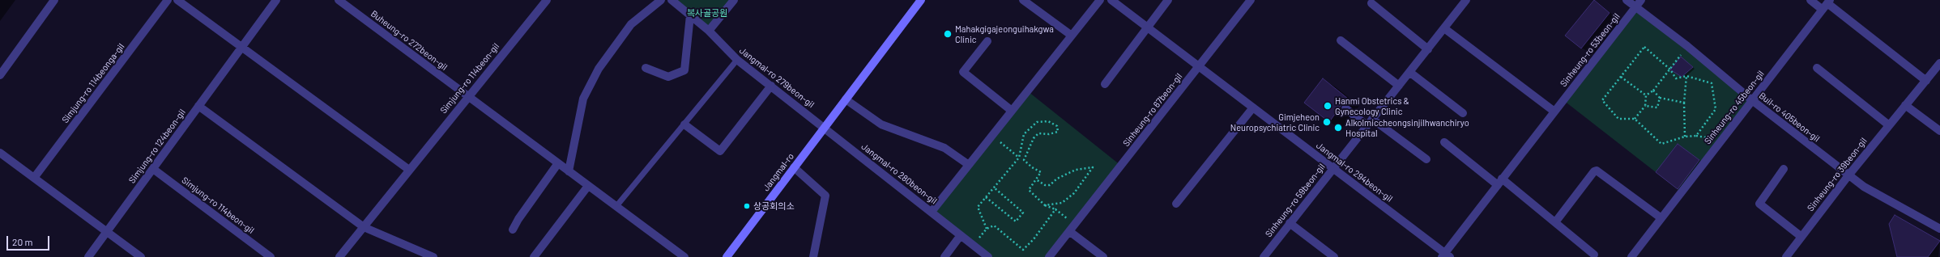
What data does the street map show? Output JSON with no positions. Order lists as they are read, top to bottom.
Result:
{
  "streets": {
    "street": [
      "Buheung-ro 272beon-gil",
      "Sinheung-ro 53beon-gil",
      "Jangmal-ro 279beon-gil",
      "Simjung-ro 114beon-gil",
      "Simjung-ro 114beonga-gil",
      "Sinheung-ro 45beon-gil",
      "Sinheung-ro 67beon-gil",
      "Buil-ro 405beon-gil",
      "Simjung-ro 124beon-gil",
      "Jangmal-ro",
      "Jangmal-ro 294beon-gil",
      "Jangmal-ro 280beon-gil",
      "Sinheung-ro 39beon-gil",
      "Sinheung-ro 59beon-gil"
    ]
  },
  "crossings": [
    ["Buheung-ro 272beon-gil", "Simjung-ro 114beon-gil"],
    ["Sinheung-ro 53beon-gil", "Buil-ro 405beon-gil"],
    ["Sinheung-ro 53beon-gil", "Jangmal-ro 294beon-gil"],
    ["Jangmal-ro 279beon-gil", "Jangmal-ro"],
    ["Jangmal-ro 279beon-gil", "Jangmal-ro 280beon-gil"],
    ["Simjung-ro 114beon-gil", "Simjung-ro 124beon-gil"],
    ["Sinheung-ro 45beon-gil", "Buil-ro 405beon-gil"],
    ["Sinheung-ro 67beon-gil", "Jangmal-ro 294beon-gil"],
    ["Buil-ro 405beon-gil", "Sinheung-ro 39beon-gil"],
    ["Jangmal-ro", "Jangmal-ro 280beon-gil"],
    ["Jangmal-ro 294beon-gil", "Sinheung-ro 59beon-gil"]
  ],
  "parks": ["복사골공원"],
  "places": [
    "Mahakgigajeonguihakgwa Clinic",
    "Hanmi Obstetrics & Gynecology Clinic",
    "Gimjeheon Neuropsychiatric Clinic",
    "Alkolmiccheongsinjilhwanchiryo Hospital",
    "상공회의소"
  ],
  "scale_bar": "20 m"
}
